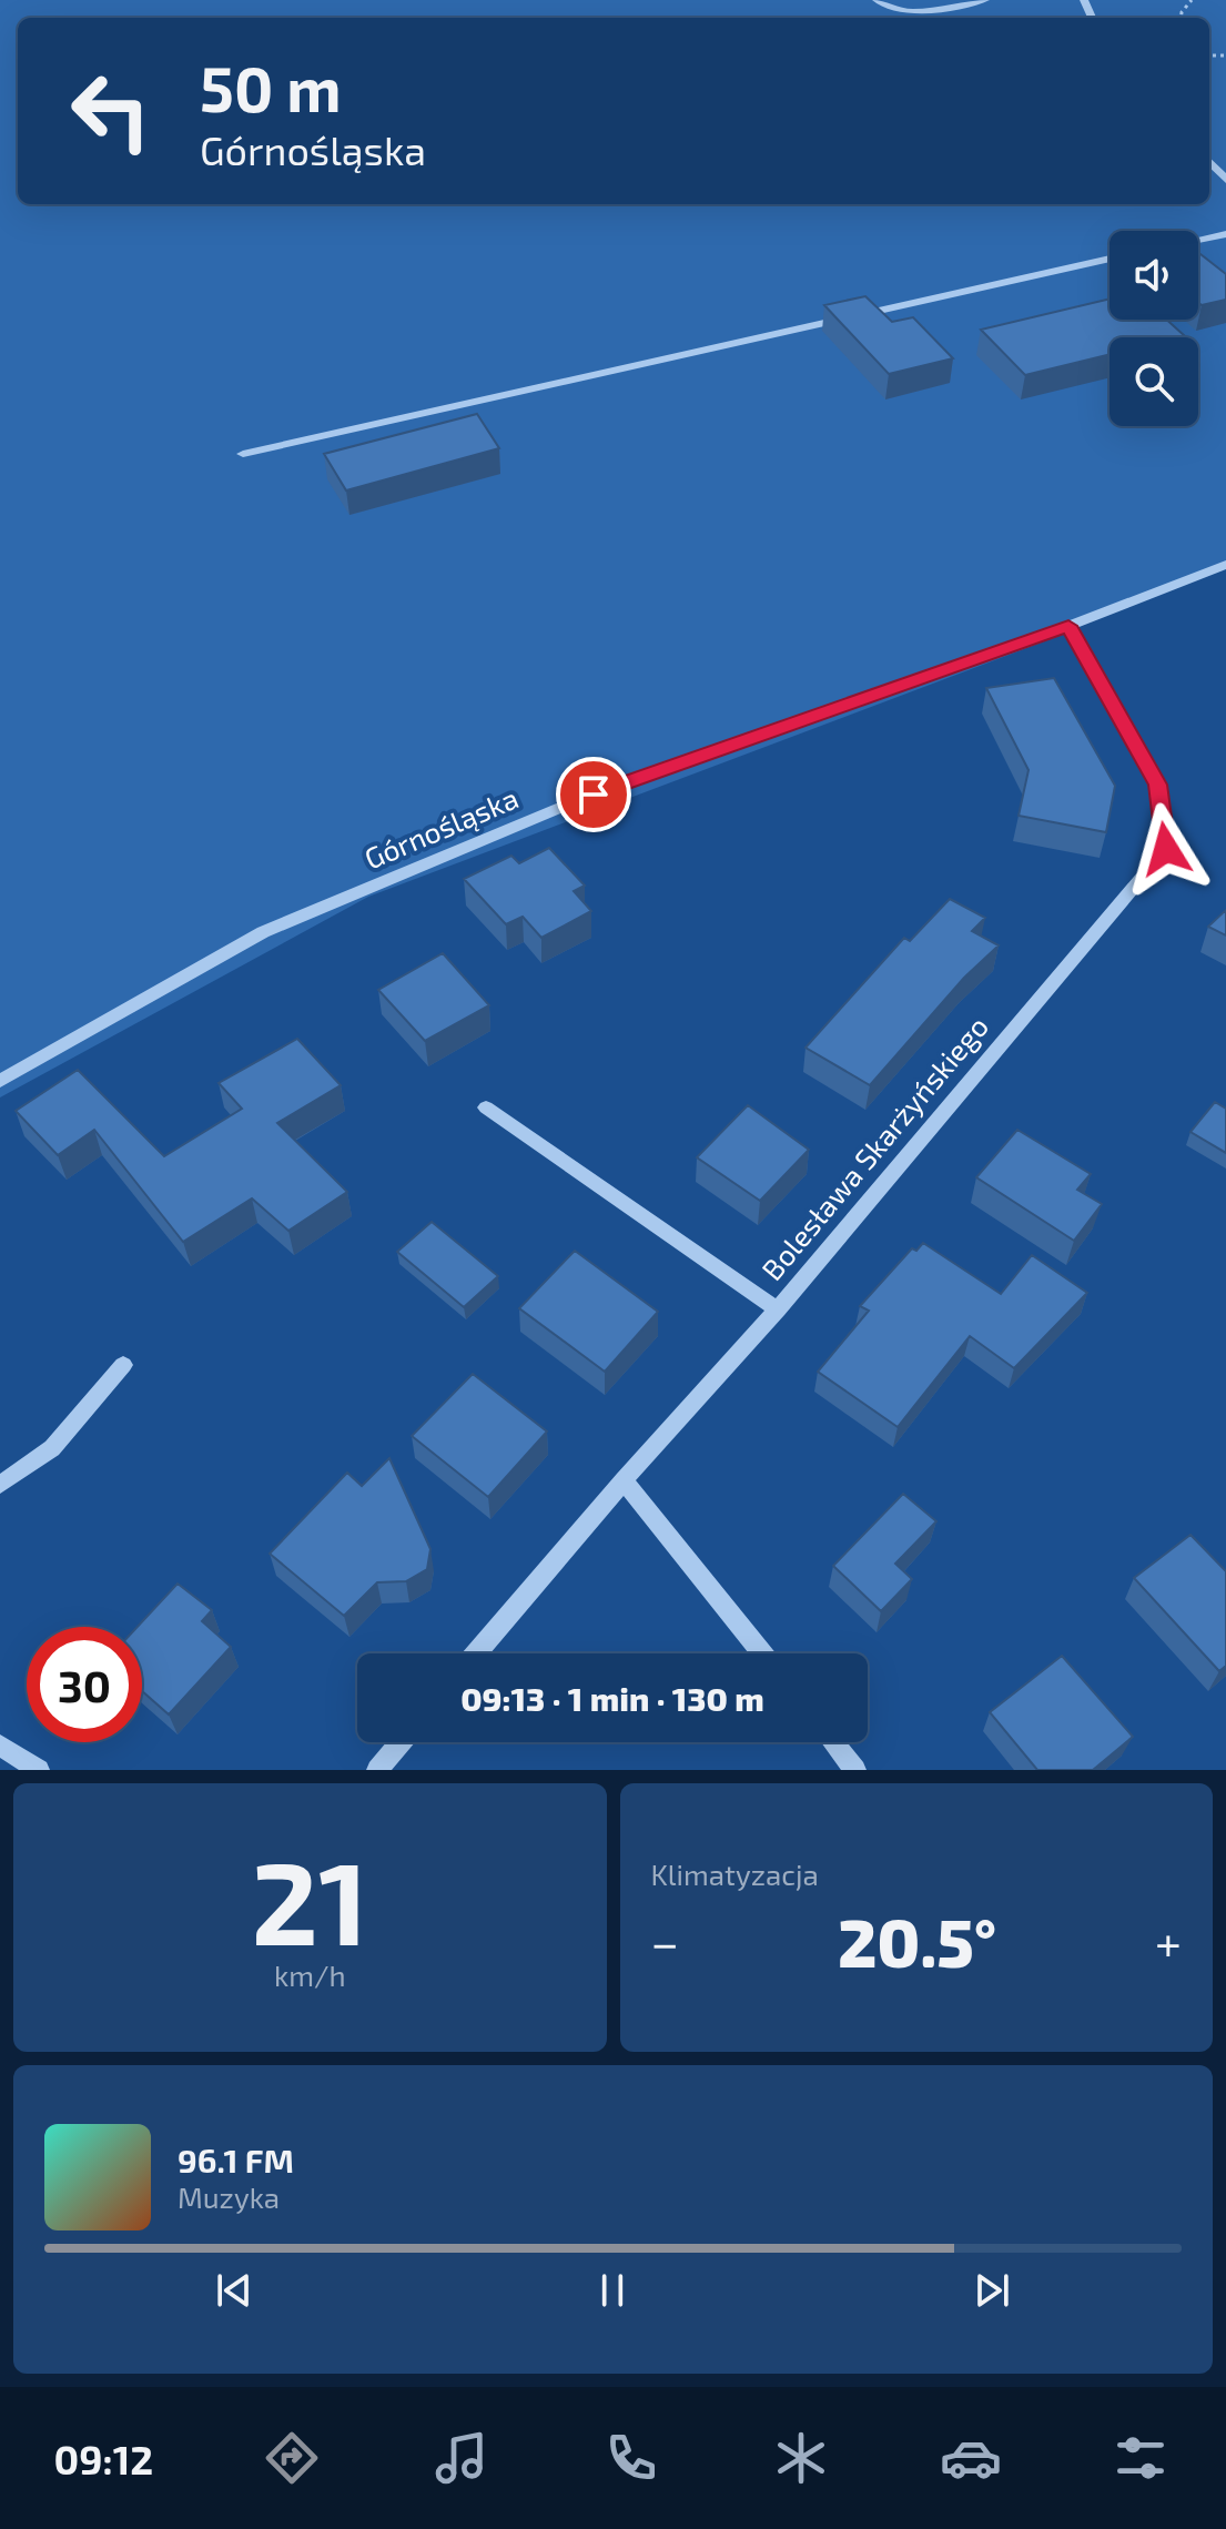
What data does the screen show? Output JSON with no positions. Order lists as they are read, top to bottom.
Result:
{
  "streets": {
    "street": ["Górnośląska", "Bolesława Skarżyńskiego"]
  },
  "crossings": [
    ["Górnośląska", "Bolesława Skarżyńskiego"]
  ],
  "page": {
    "turn": ["50 m", "Górnośląska"],
    "limit": "30",
    "trip": "09:13 · 1 min · 130 m",
    "tile": [
      ["21", "km/h"],
      "Klimatyzacja"
    ],
    "heat": ["−", "20.5°", "+"],
    "song": ["96.1 FM", "Muzyka"],
    "tabs": "09:12"
  }
}
